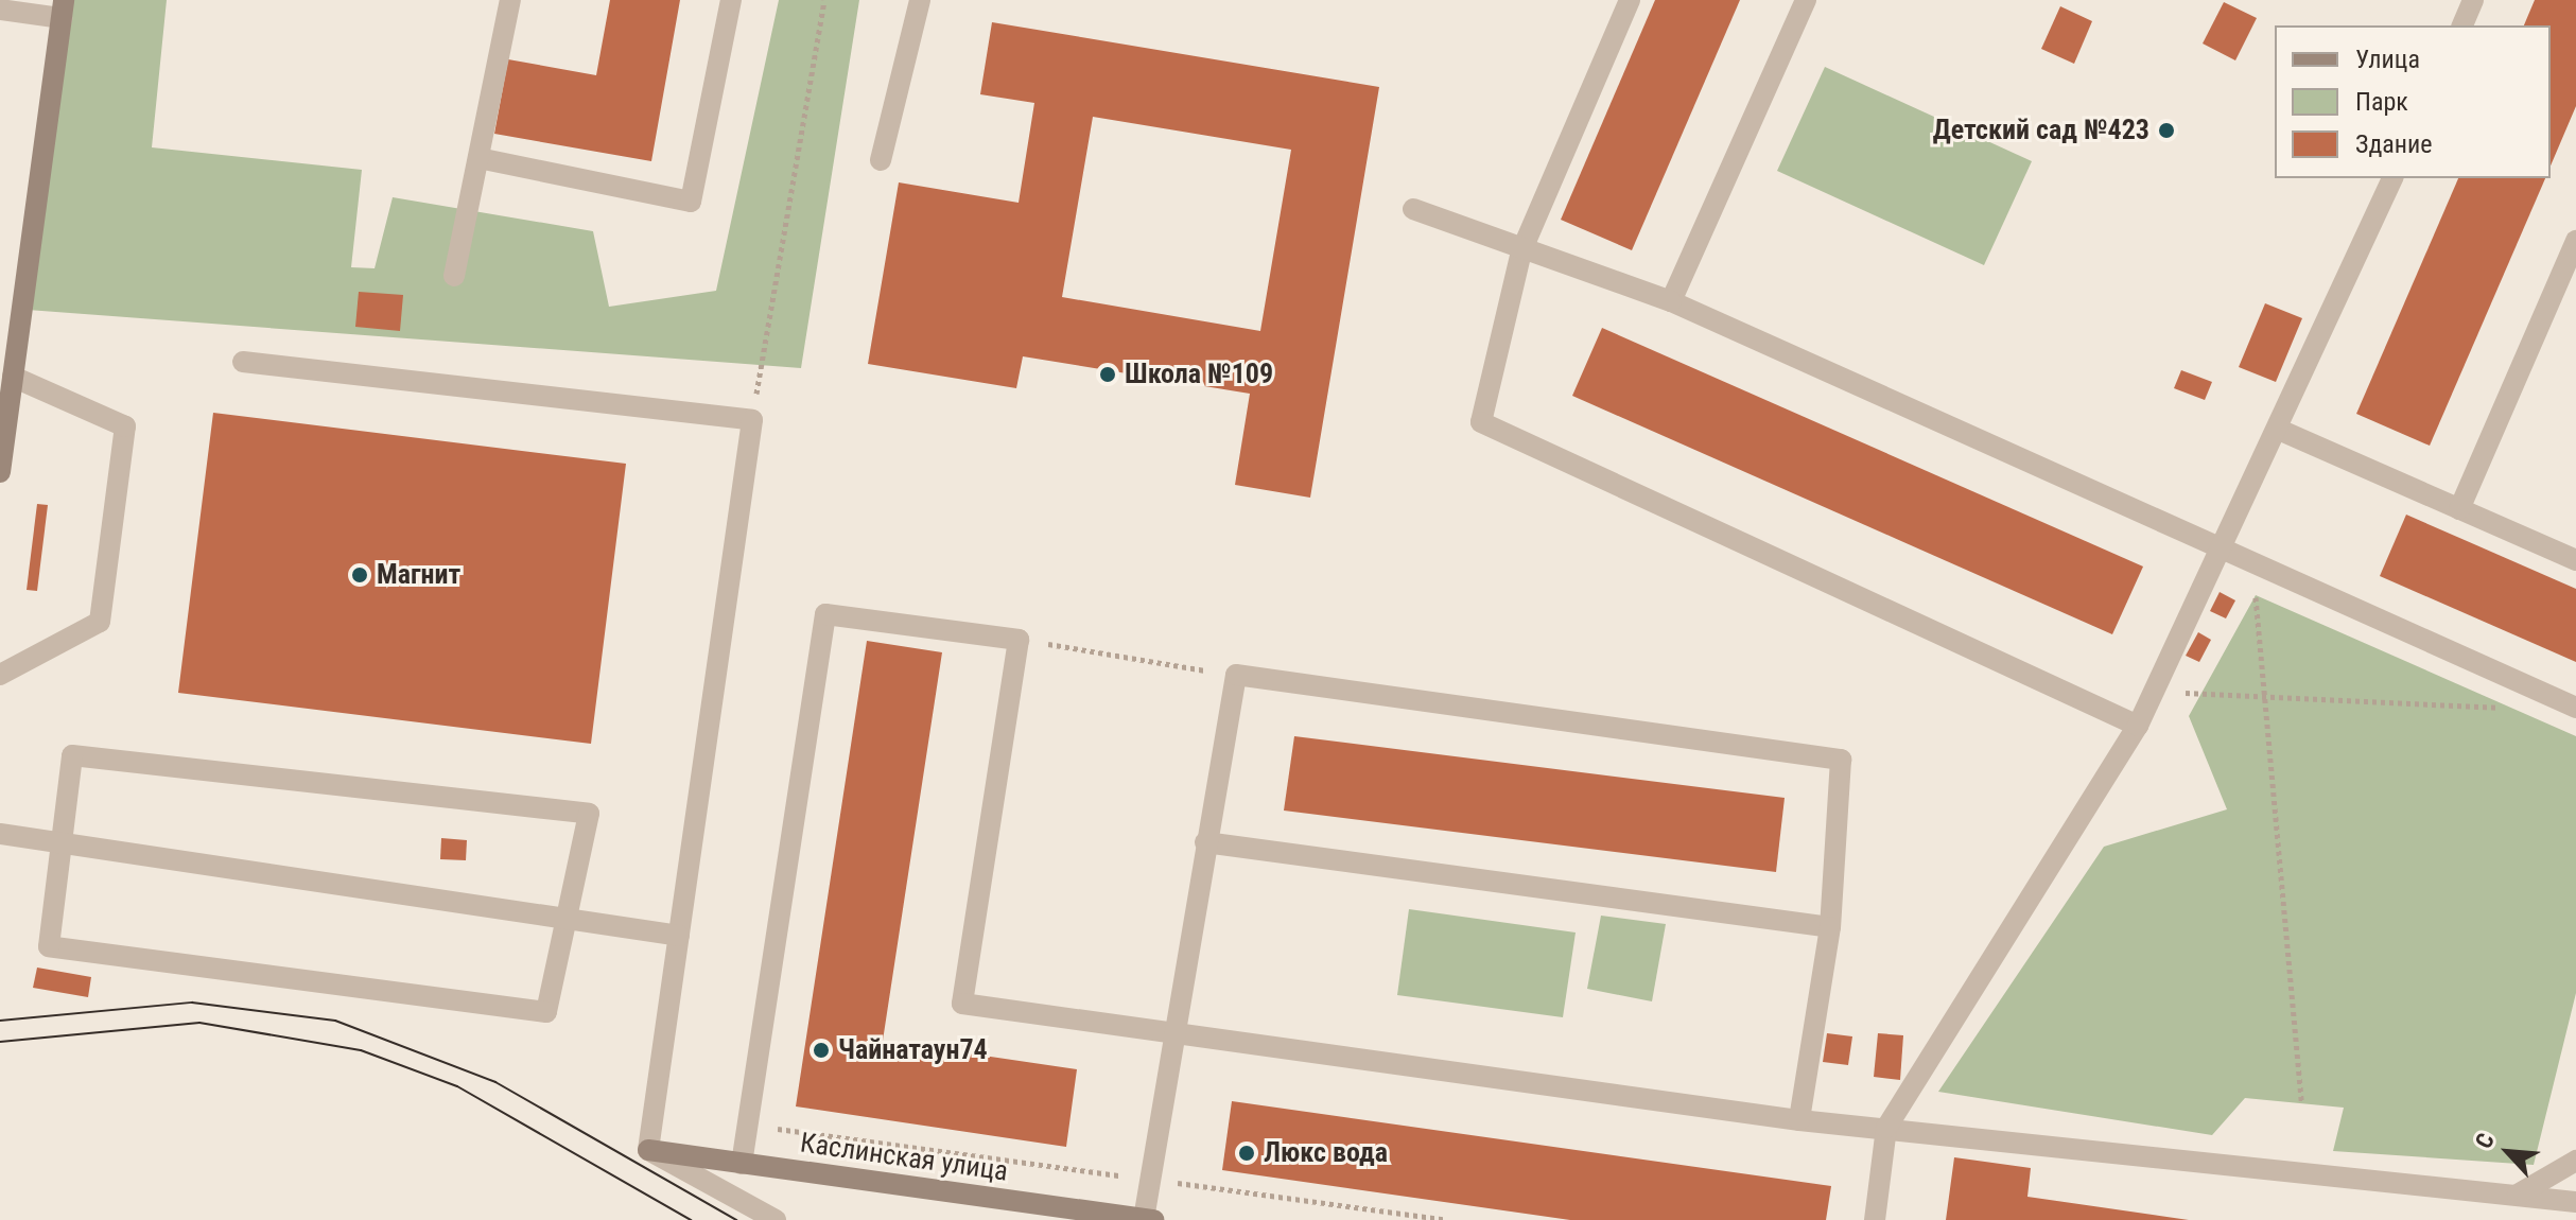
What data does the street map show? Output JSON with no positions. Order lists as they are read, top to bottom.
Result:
{
  "streets": {
    "main road": ["Каслинская улица"]
  },
  "places": [
    "Детский сад №423",
    "Школа №109",
    "Магнит",
    "Чайнатаун74",
    "Люкс вода"
  ],
  "legend": ["Улица", "Парк", "Здание"],
  "north": "top left"
}
